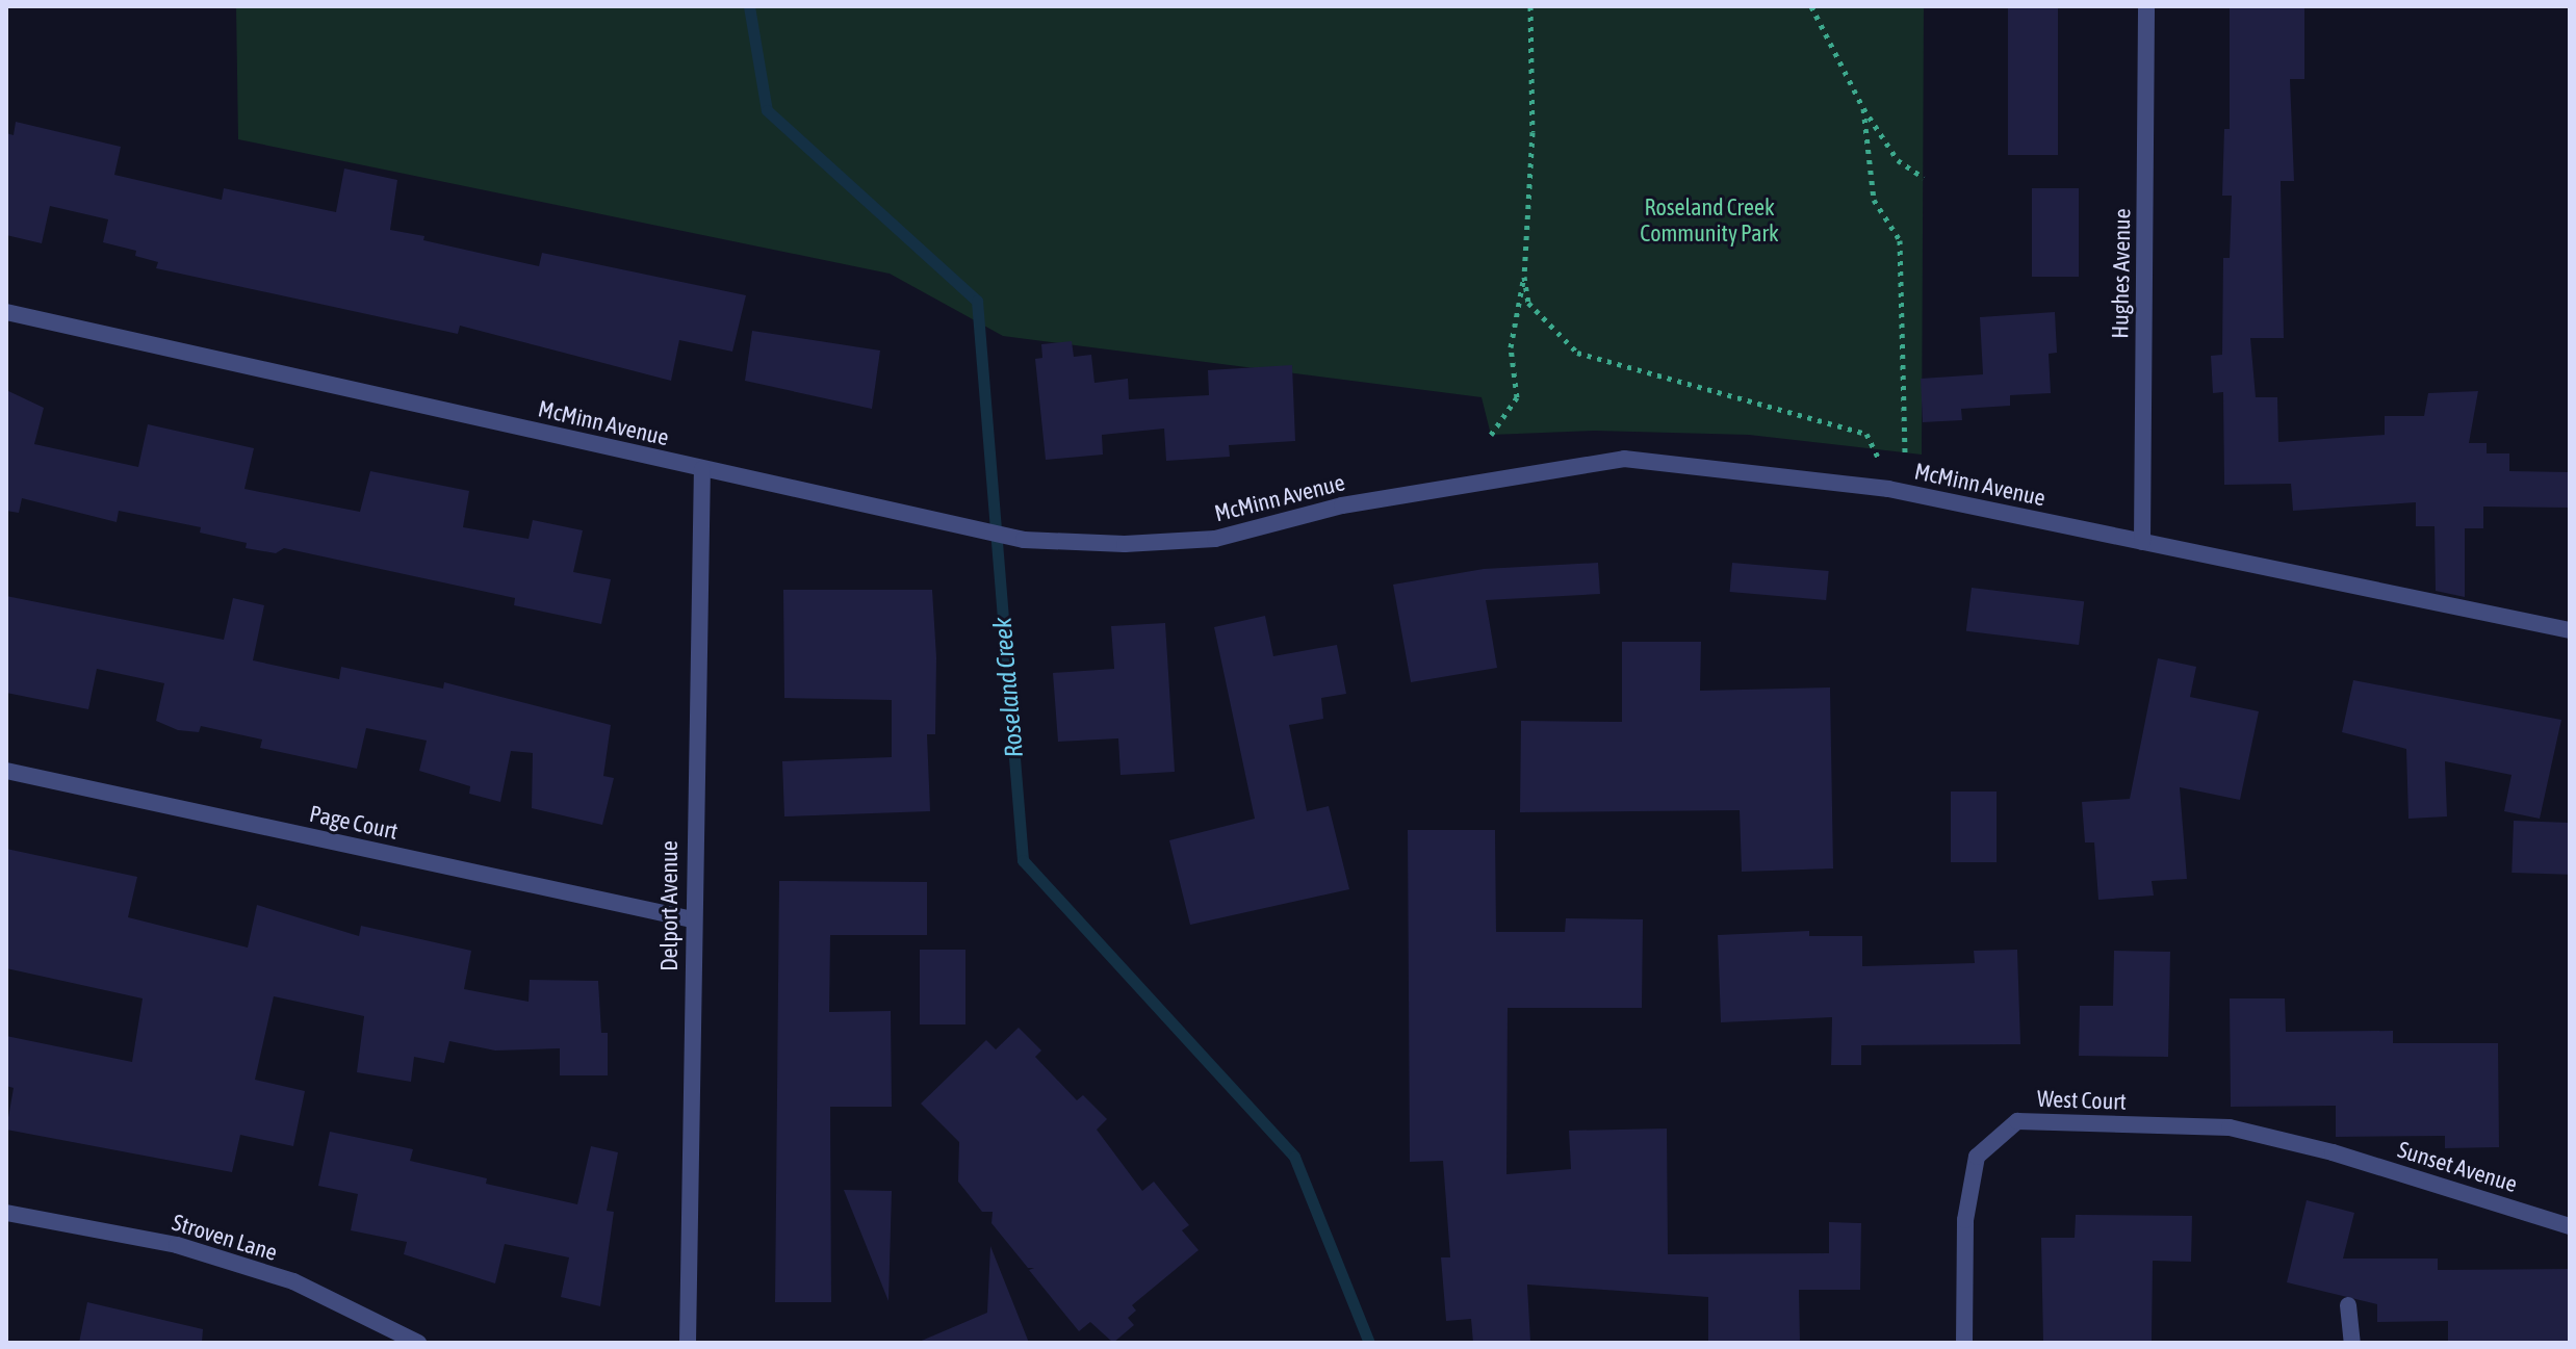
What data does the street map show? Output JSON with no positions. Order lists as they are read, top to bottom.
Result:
{
  "streets": {
    "street": [
      "Hughes Avenue",
      "McMinn Avenue",
      "Page Court",
      "Delport Avenue",
      "West Court",
      "Sunset Avenue",
      "Stroven Lane"
    ]
  },
  "crossings": [
    ["Hughes Avenue", "McMinn Avenue"],
    ["McMinn Avenue", "Delport Avenue"],
    ["Page Court", "Delport Avenue"],
    ["West Court", "Sunset Avenue"]
  ],
  "water": ["Roseland Creek"],
  "parks": ["Roseland Creek Community Park"]
}
